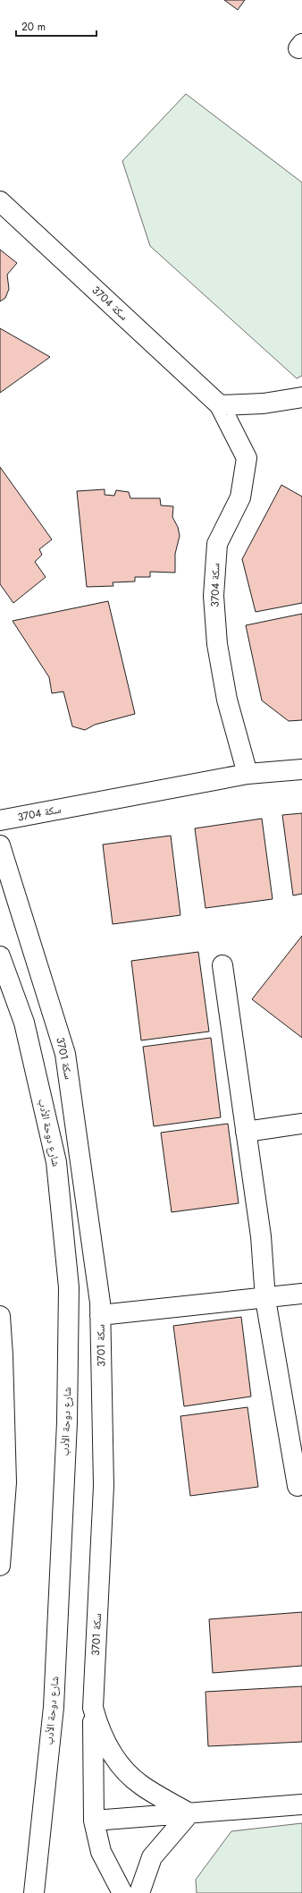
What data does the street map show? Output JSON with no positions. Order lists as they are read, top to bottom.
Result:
{
  "streets": {
    "street": ["سكة 3704", "سكة 3701", "شارع دوحة الأدب"]
  },
  "scale_bar": "20 m"
}
